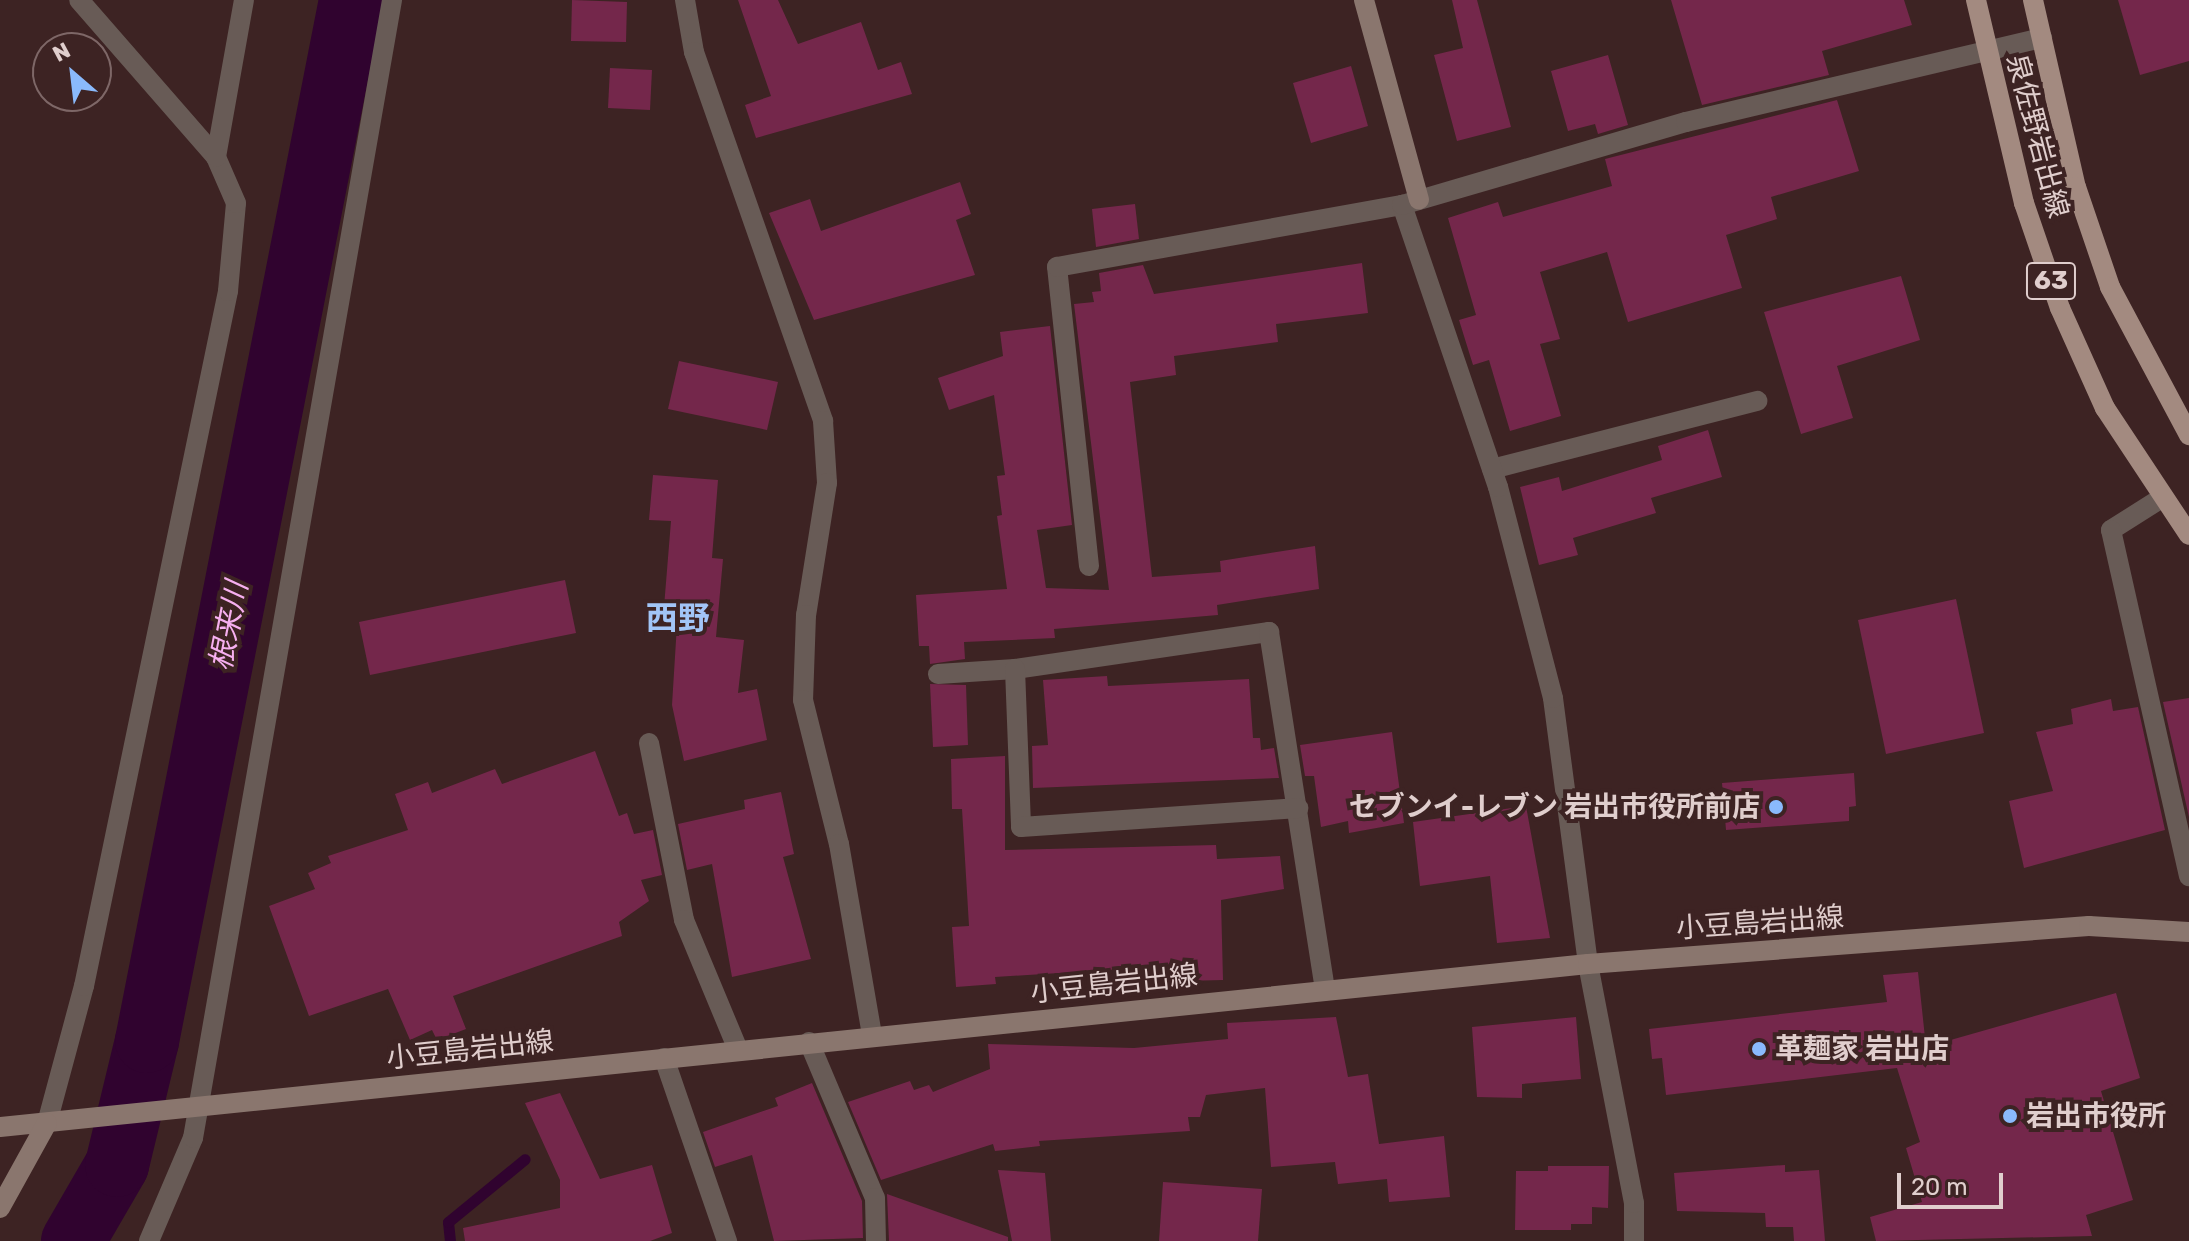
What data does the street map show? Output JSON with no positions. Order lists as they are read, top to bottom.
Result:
{
  "streets": {
    "main road": ["泉佐野岩出線", "63", "小豆島岩出線"]
  },
  "districts": ["西野"],
  "water": ["根来川"],
  "places": ["セブンイ-レブン 岩出市役所前店", "革麺家 岩出店", "岩出市役所"],
  "scale_bar": "20 m",
  "north": "top left"
}
